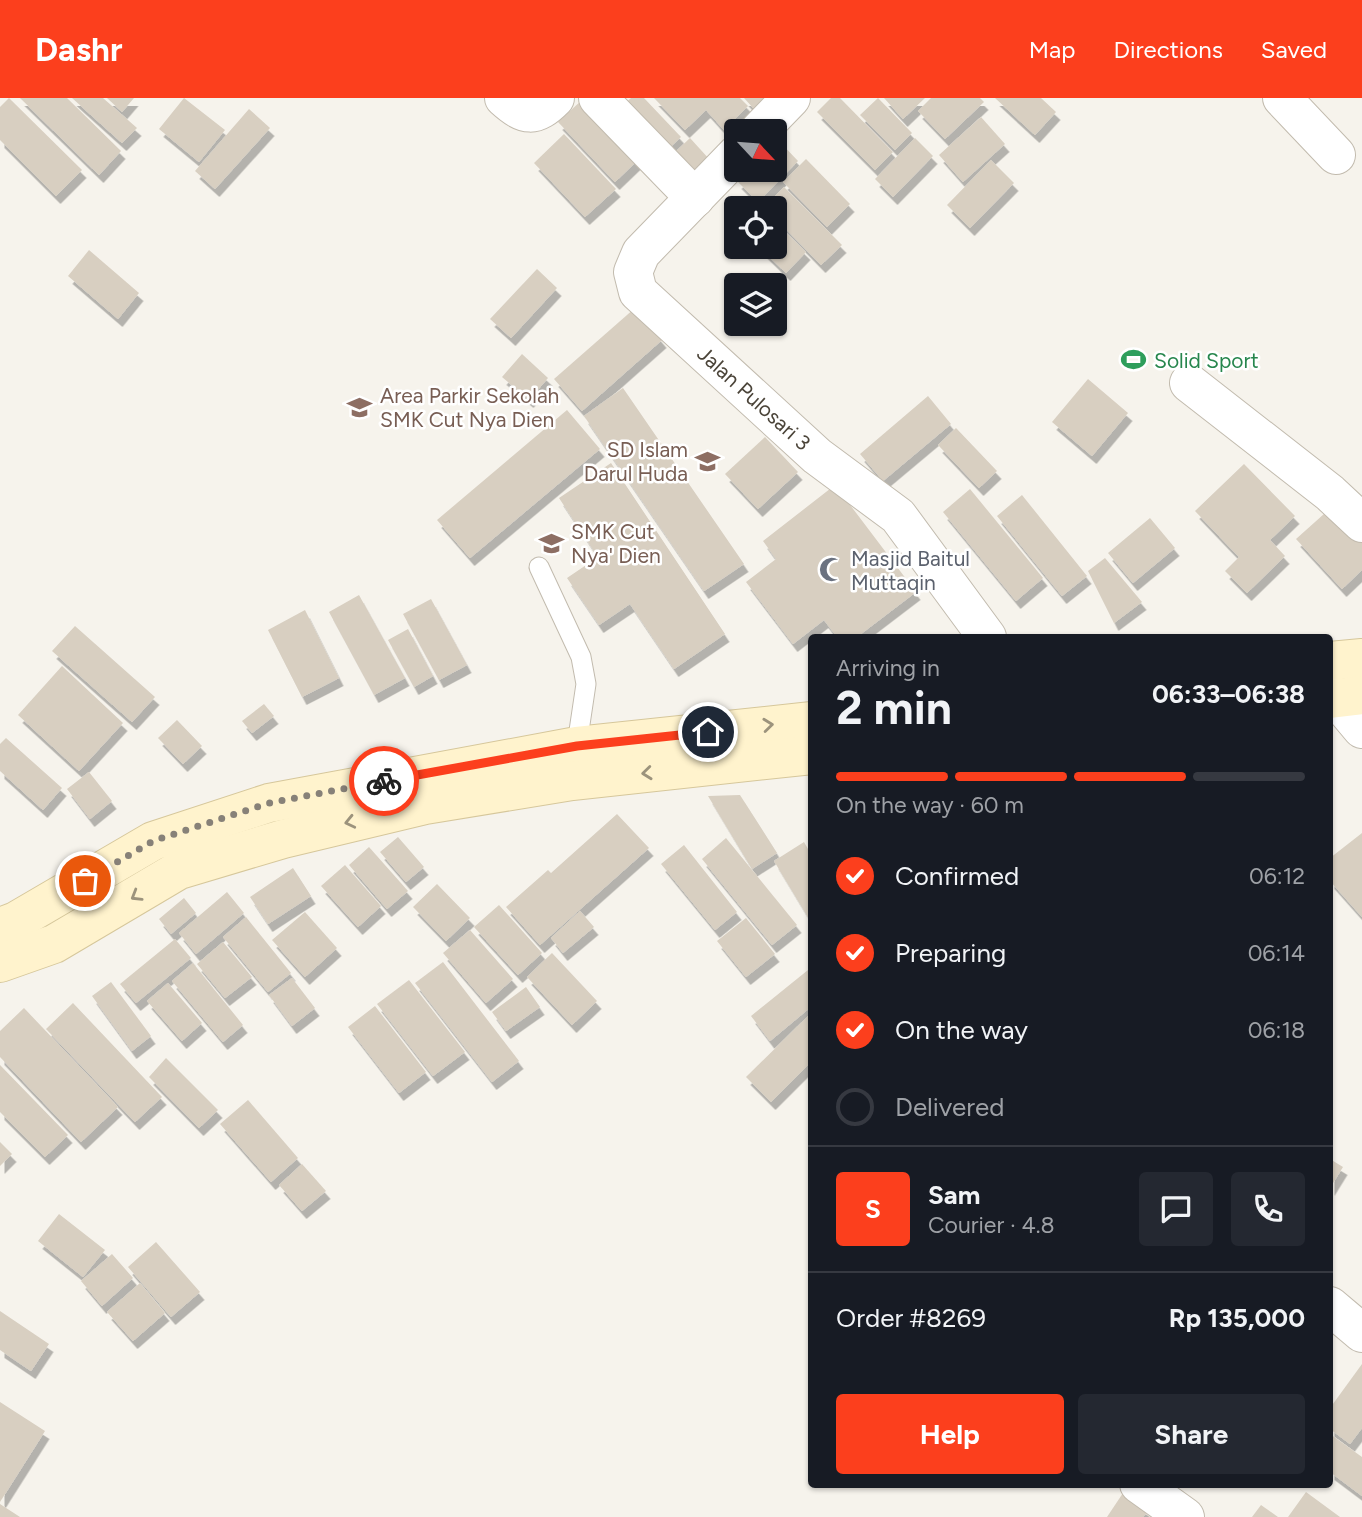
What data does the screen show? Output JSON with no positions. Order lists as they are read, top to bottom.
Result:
{
  "streets": {
    "street": ["Jalan Pulosari 3"]
  },
  "places": {
    "sports": ["Solid Sport"],
    "school or university": ["Area Parkir Sekolah SMK Cut Nya Dien", "SD Islam Darul Huda", "SMK Cut Nya' Dien"],
    "mosque": ["Masjid Baitul Muttaqin"]
  },
  "north": "bottom right",
  "page": {
    "header": "Dashr",
    "nav": ["Map", "Directions", "Saved"],
    "heading": ["2 min", "Arriving in", "06:33–06:38"],
    "panel": [
      "Sam",
      "Courier · 4.8",
      "Order #8269",
      "Rp 135,000"
    ],
    "bar": "On the way · 60 m",
    "list": [
      ["Confirmed", "06:12"],
      ["Preparing", "06:14"],
      ["On the way", "06:18"],
      "Delivered"
    ],
    "round": "S",
    "buttons": ["Help", "Share"]
  }
}
